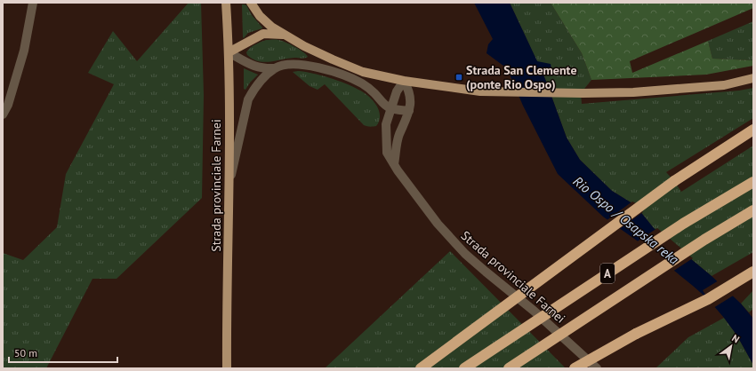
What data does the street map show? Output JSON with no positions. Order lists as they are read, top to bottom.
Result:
{
  "streets": {
    "highway": ["A"],
    "main road": ["Strada provinciale Farnei"]
  },
  "water": ["Rio Ospo / Osapska reka"],
  "places": {
    "transit": ["Strada San Clemente (ponte Rio Ospo)"]
  },
  "scale_bar": "50 m",
  "north": "top right"
}
